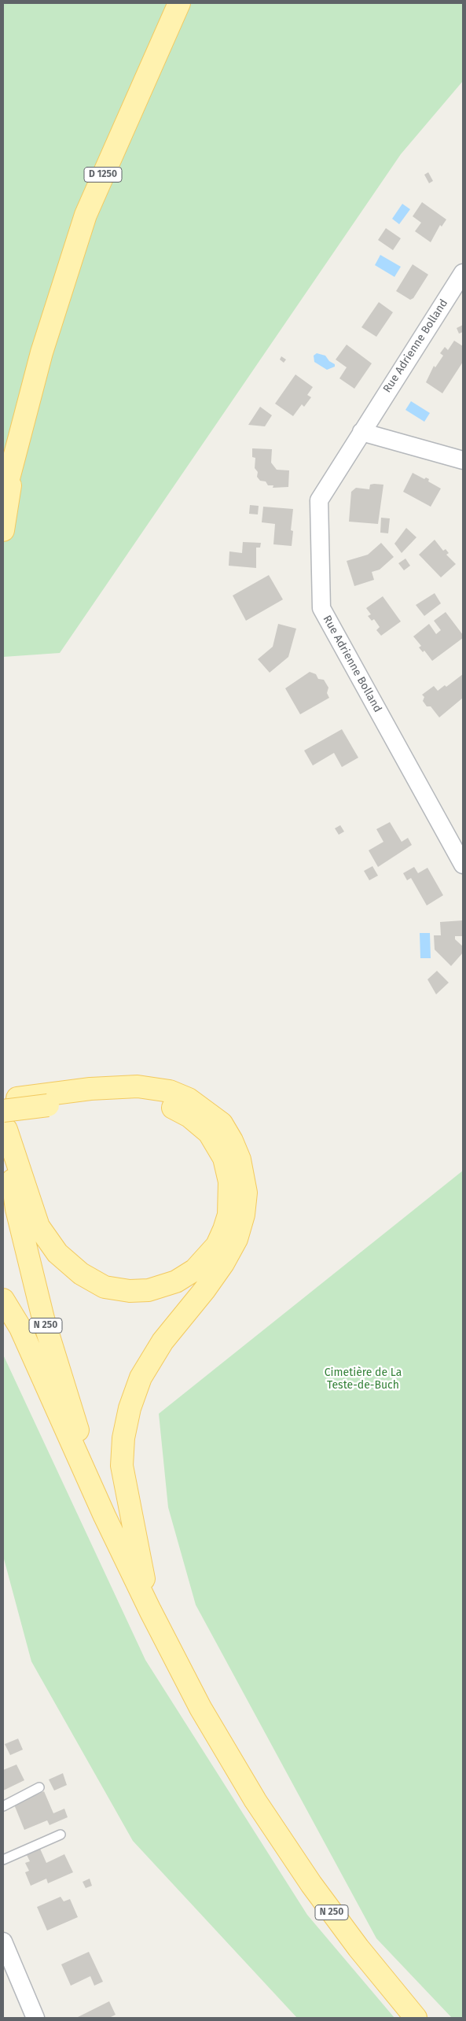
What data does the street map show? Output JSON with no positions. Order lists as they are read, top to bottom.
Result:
{
  "streets": {
    "main road": ["D 1250", "N 250"],
    "street": ["Rue Adrienne Bolland"]
  },
  "parks": ["Cimetière de La Teste-de-Buch"]
}
